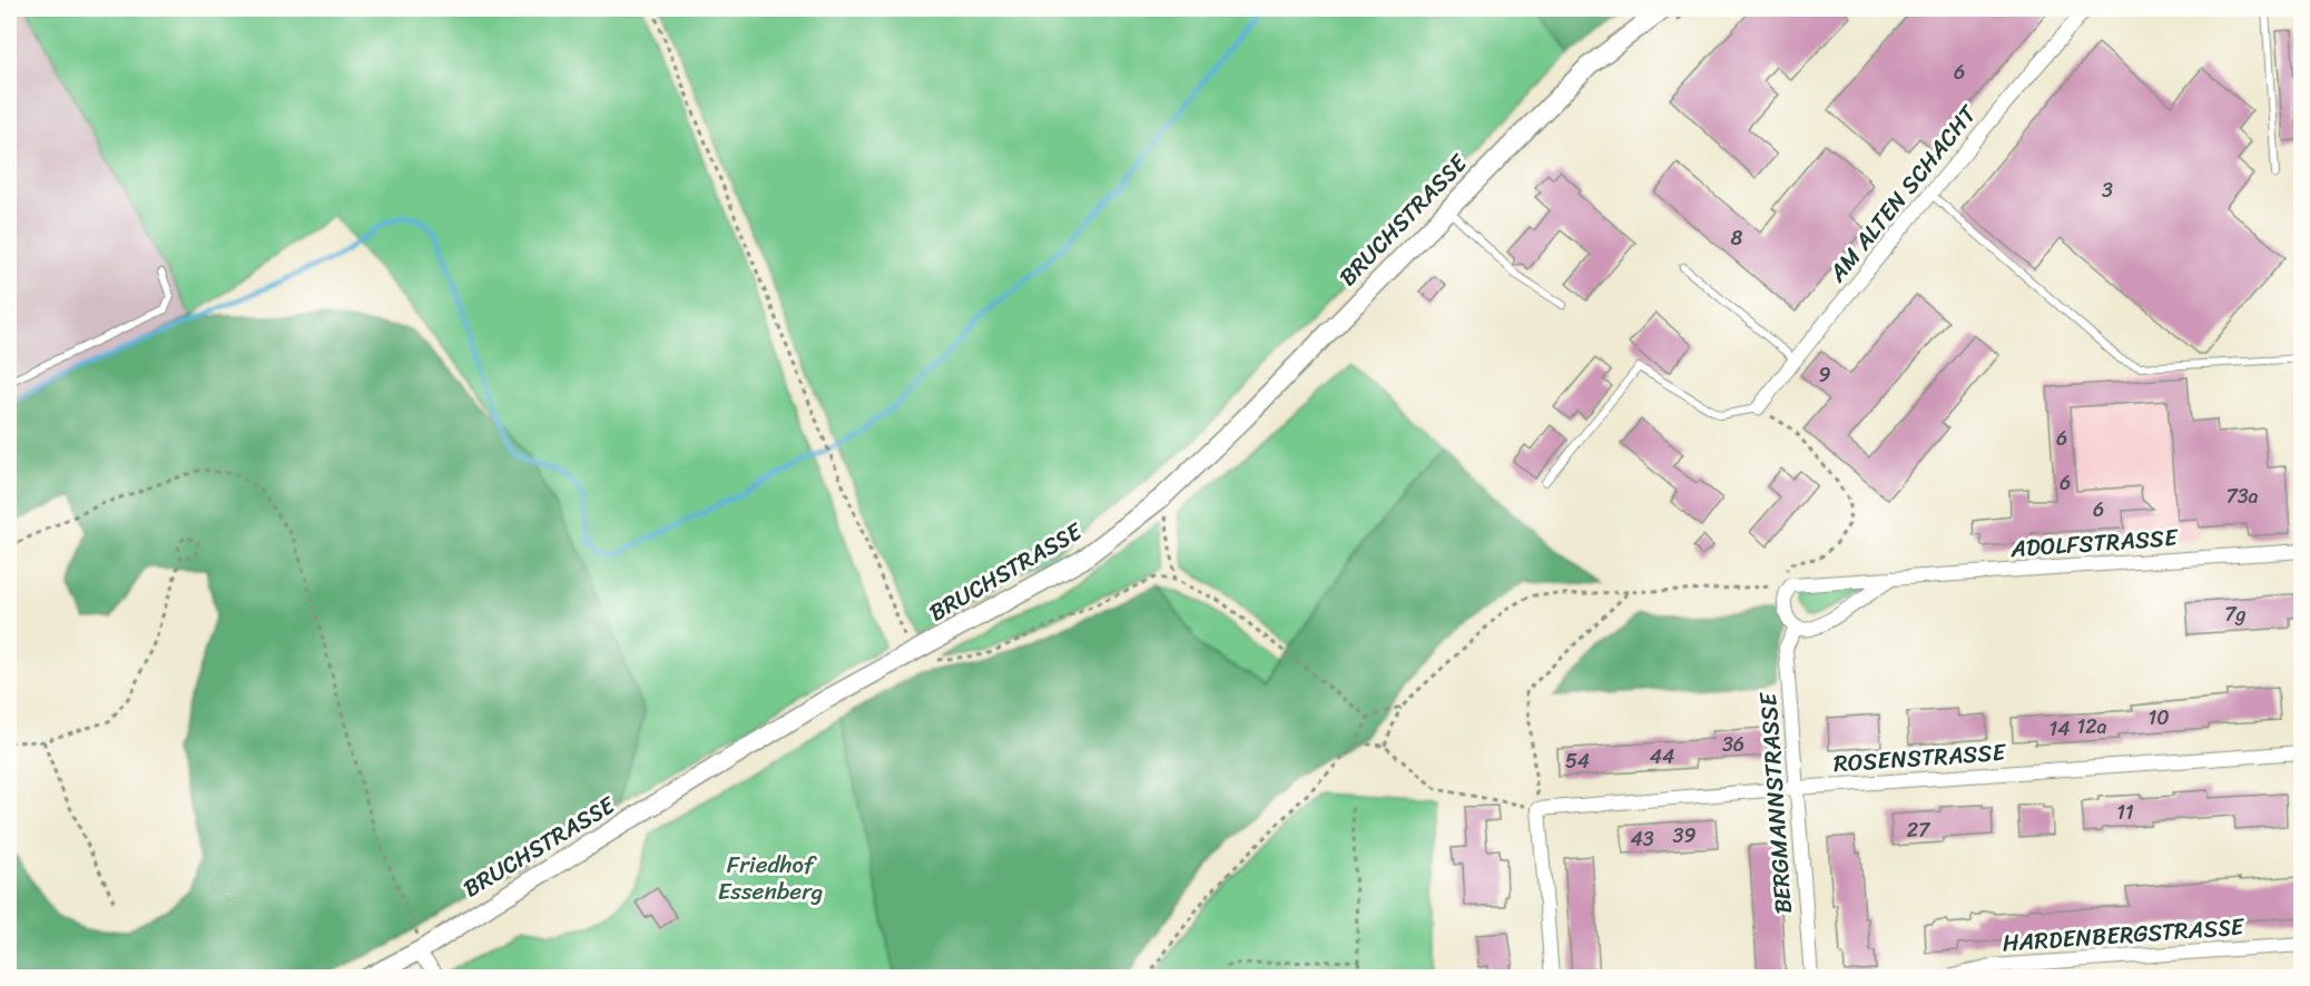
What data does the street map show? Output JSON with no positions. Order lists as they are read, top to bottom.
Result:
{
  "streets": {
    "street": [
      "AM ALTEN SCHACHT",
      "BRUCHSTRASSE",
      "ADOLFSTRASSE",
      "ROSENSTRASSE",
      "BERGMANNSTRASSE",
      "HARDENBERGSTRASSE"
    ]
  },
  "crossings": [
    ["ADOLFSTRASSE", "BERGMANNSTRASSE"],
    ["ROSENSTRASSE", "BERGMANNSTRASSE"]
  ],
  "parks": ["Friedhof Essenberg"],
  "house_numbers": [
    "6",
    "3",
    "8",
    "9",
    "6",
    "6",
    "73a",
    "6",
    "7g",
    "10",
    "12a",
    "14",
    "36",
    "44",
    "54",
    "11",
    "27",
    "39",
    "43"
  ]
}
